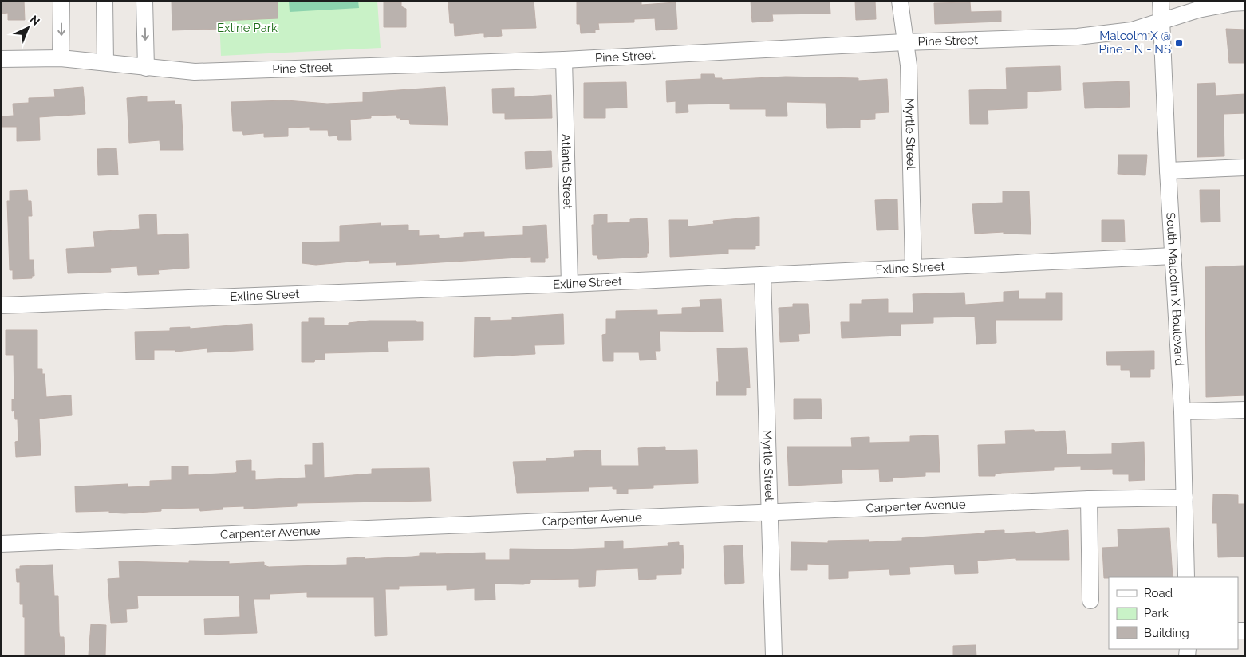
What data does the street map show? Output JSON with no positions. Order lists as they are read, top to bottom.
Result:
{
  "streets": {
    "street": [
      "Pine Street",
      "Myrtle Street",
      "Atlanta Street",
      "Exline Street",
      "South Malcolm X Boulevard",
      "Carpenter Avenue"
    ]
  },
  "crossings": [
    ["Pine Street", "Myrtle Street"],
    ["Pine Street", "Atlanta Street"],
    ["Pine Street", "South Malcolm X Boulevard"],
    ["Myrtle Street", "Exline Street"],
    ["Myrtle Street", "Carpenter Avenue"],
    ["Atlanta Street", "Exline Street"],
    ["Exline Street", "South Malcolm X Boulevard"],
    ["South Malcolm X Boulevard", "Carpenter Avenue"]
  ],
  "parks": ["Exline Park"],
  "places": {
    "transit": ["Malcolm X @ Pine - N - NS"]
  },
  "legend": ["Road", "Park", "Building"],
  "north": "top right"
}
